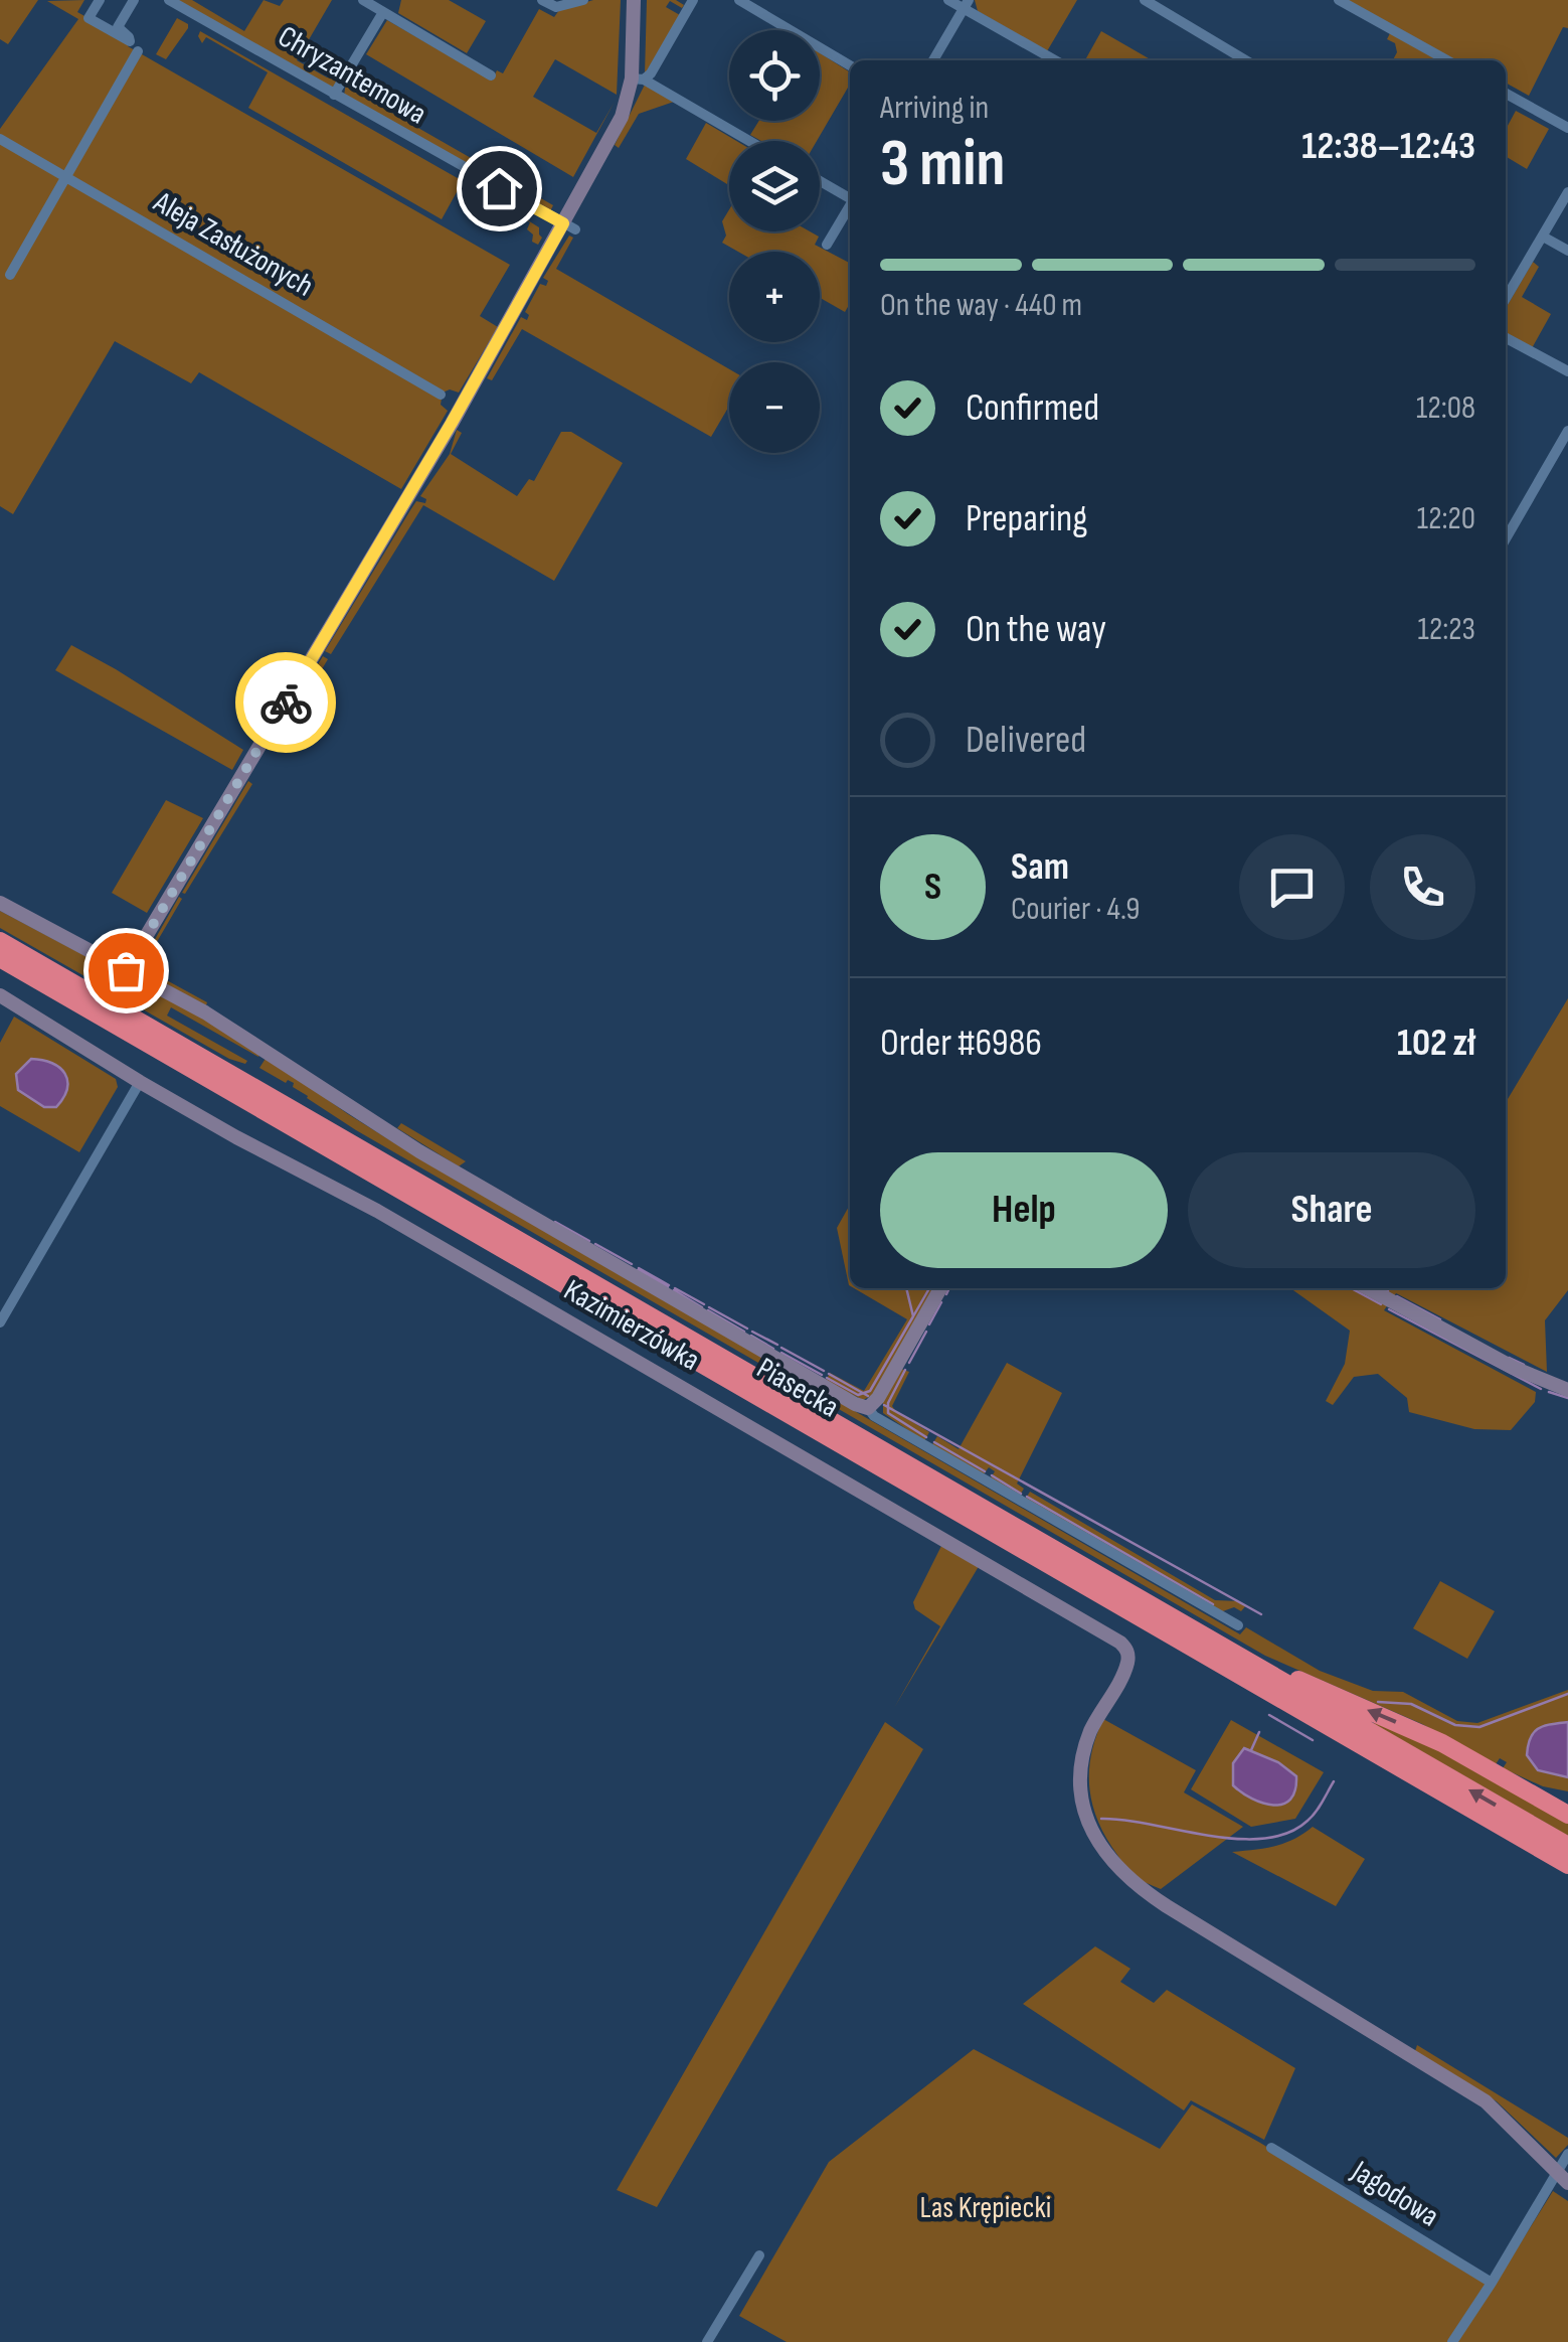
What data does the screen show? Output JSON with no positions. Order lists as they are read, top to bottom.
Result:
{
  "streets": {
    "highway": ["Piasecka"],
    "street": [
      "Chryzantemowa",
      "Aleja Zasłużonych",
      "Kazimierzówka",
      "Jagodowa"
    ]
  },
  "parks": ["Las Krępiecki"],
  "page": {
    "map_buttons": ["+", "−"],
    "heading": ["3 min", "Arriving in", "12:38–12:43"],
    "panel": [
      "Sam",
      "Courier · 4.9",
      "Order #6986",
      "102 zł"
    ],
    "bar": "On the way · 440 m",
    "list": [
      ["Confirmed", "12:08"],
      ["Preparing", "12:20"],
      ["On the way", "12:23"],
      "Delivered"
    ],
    "round": "S",
    "buttons": ["Help", "Share"]
  }
}
